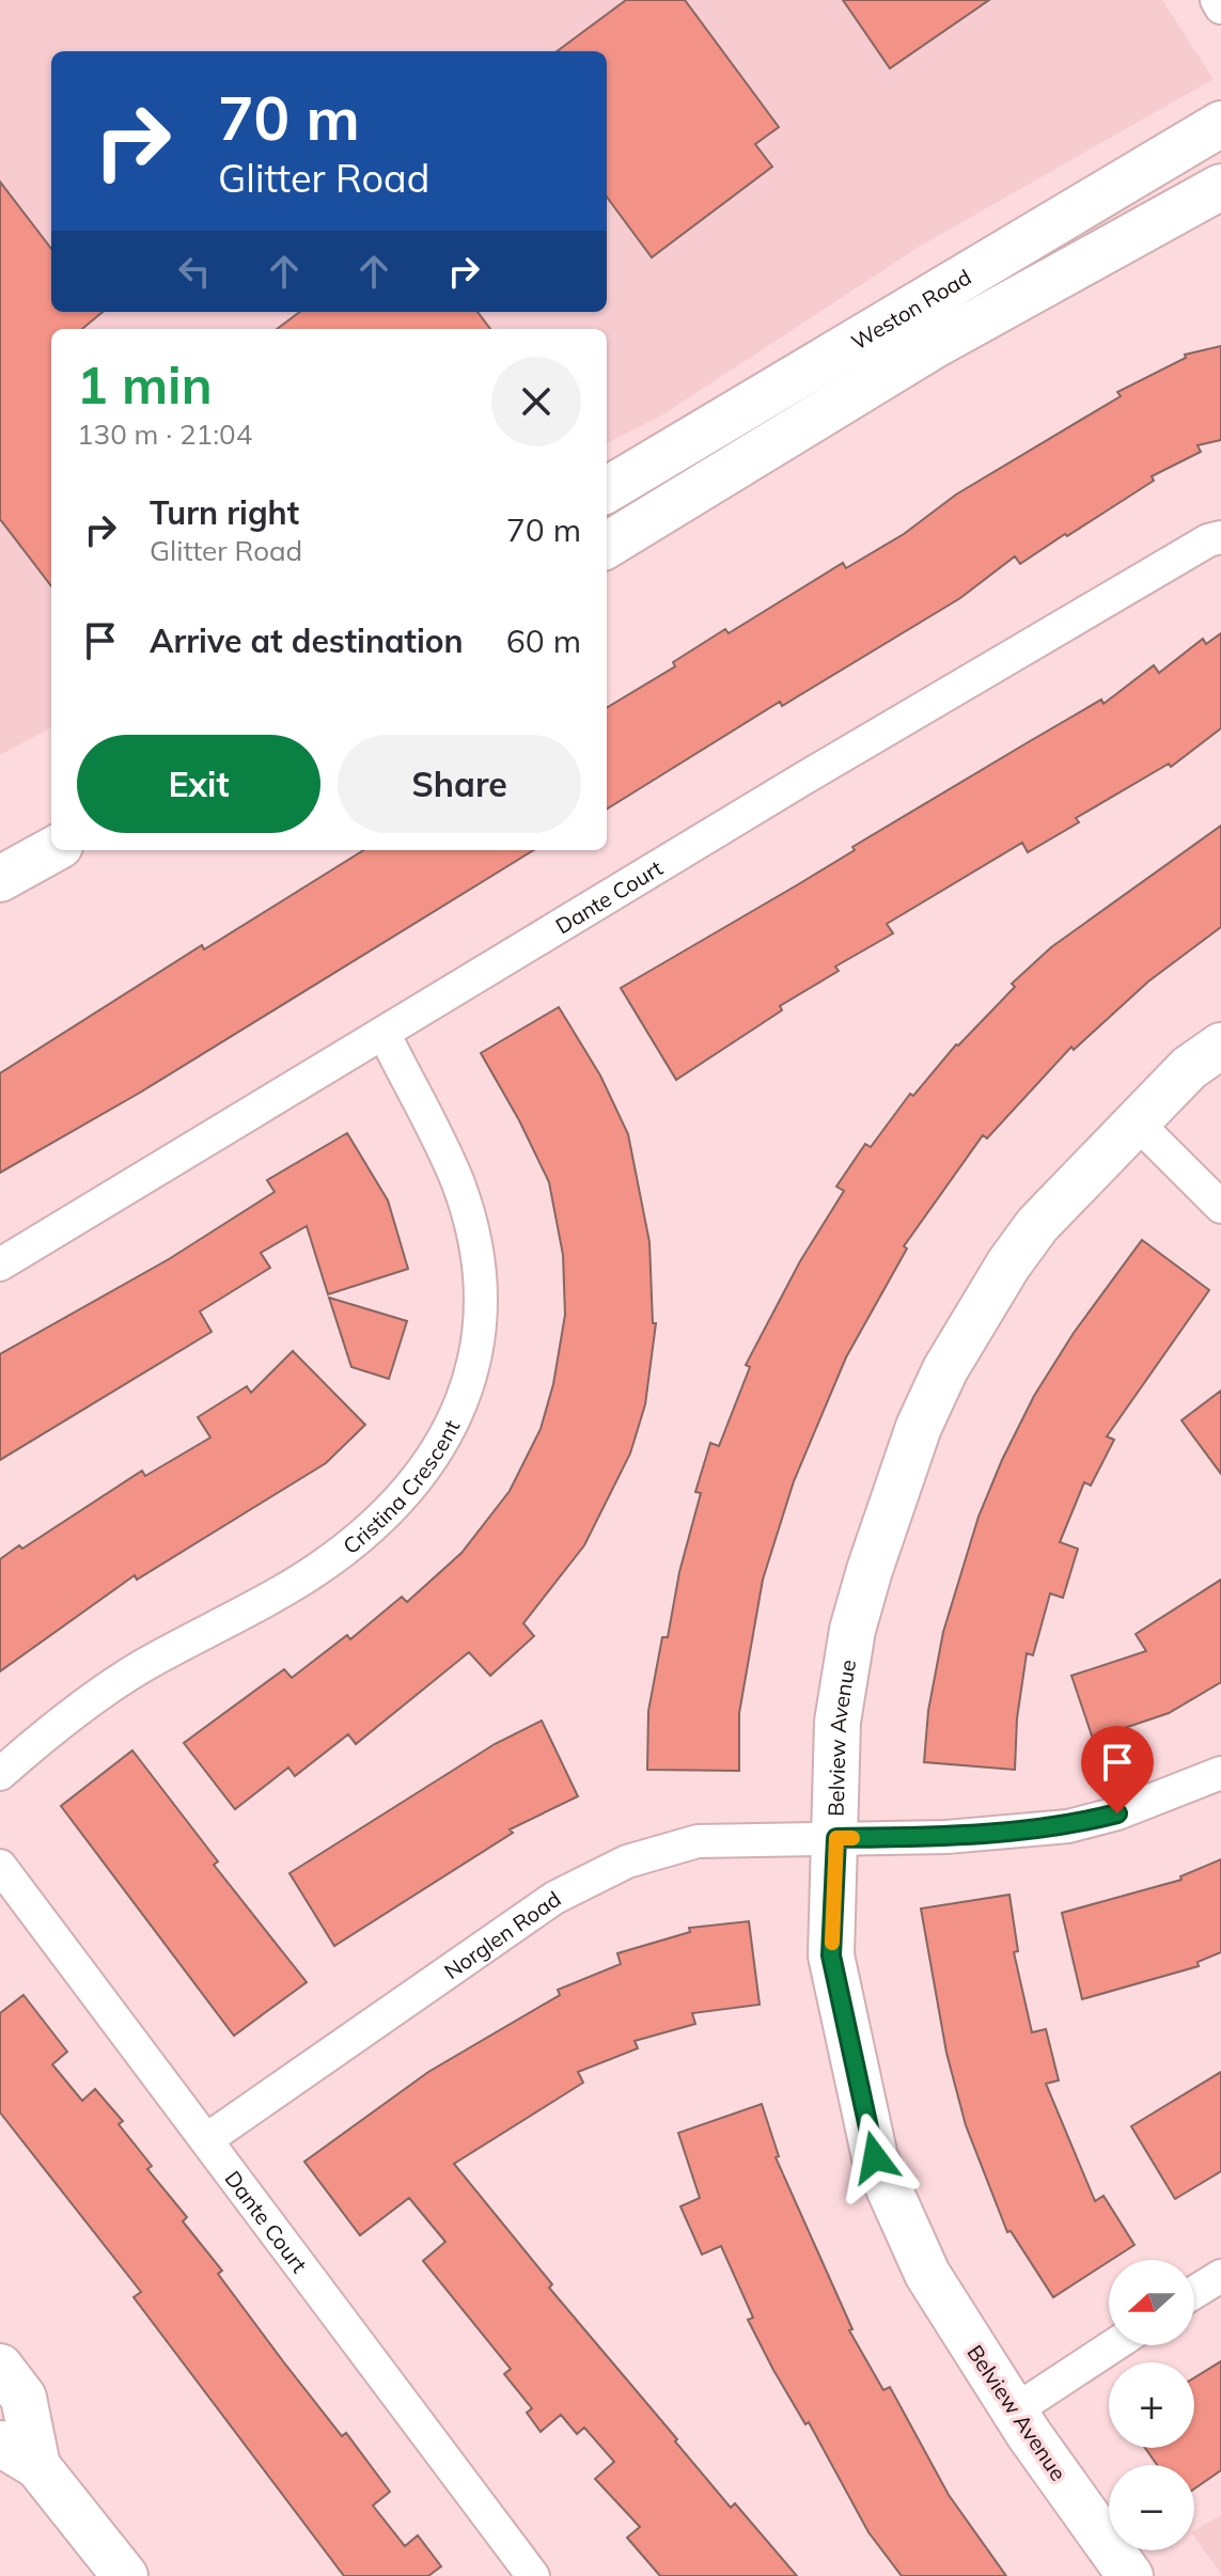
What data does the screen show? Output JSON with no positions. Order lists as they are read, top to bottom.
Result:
{
  "streets": {
    "main road": ["Weston Road", "Belview Avenue"],
    "street": ["Dante Court", "Cristina Crescent", "Norglen Road"]
  },
  "crossings": [
    ["Dante Court", "Cristina Crescent"],
    ["Dante Court", "Norglen Road"],
    ["Belview Avenue", "Norglen Road"]
  ],
  "north": "left",
  "page": {
    "turn": ["70 m", "Glitter Road"],
    "heading": ["1 min", "130 m · 21:04"],
    "list": [
      {
        "name": "Turn right",
        "note": "Glitter Road",
        "value": "70 m"
      },
      {
        "name": "Arrive at destination",
        "value": "60 m"
      }
    ],
    "buttons": ["Exit", "Share"],
    "map_buttons": ["+", "−"]
  }
}
